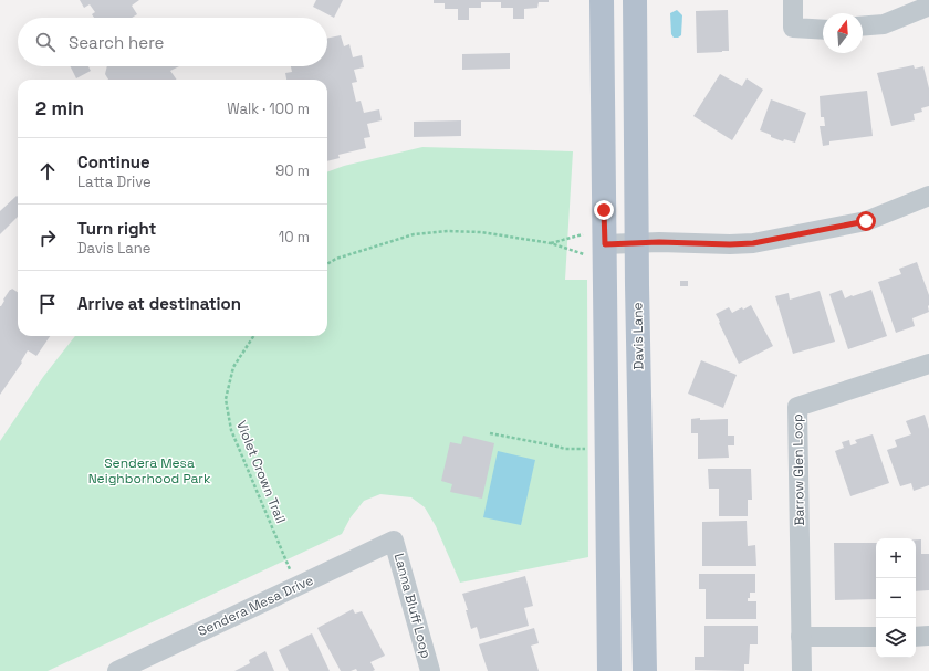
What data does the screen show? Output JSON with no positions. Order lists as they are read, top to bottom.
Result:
{
  "streets": {
    "main road": ["Davis Lane"],
    "street": ["Barrow Glen Loop", "Sendera Mesa Drive", "Lanna Bluff Loop"],
    "path": ["Violet Crown Trail"]
  },
  "crossings": [
    ["Sendera Mesa Drive", "Lanna Bluff Loop"]
  ],
  "parks": ["Sendera Mesa Neighborhood Park"],
  "north": "top",
  "page": {
    "search": "Search here",
    "heading": ["2 min", "Walk · 100 m"],
    "list": [
      ["Continue", "Latta Drive", "90 m"],
      ["Turn right", "Davis Lane", "10 m"],
      "Arrive at destination"
    ],
    "map_buttons": ["+", "−"]
  }
}
